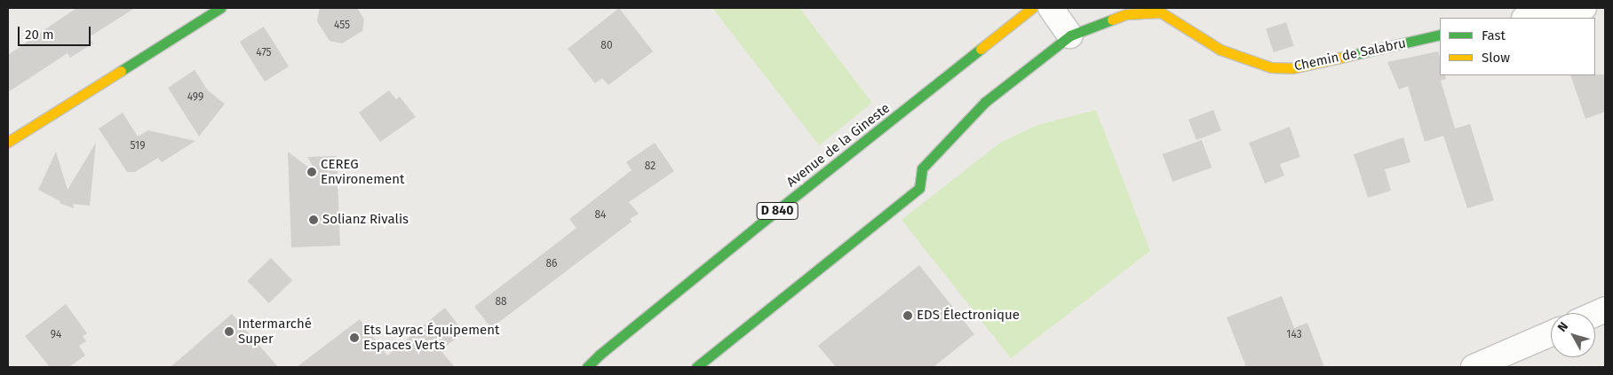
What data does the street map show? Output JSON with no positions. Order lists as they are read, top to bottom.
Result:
{
  "streets": {
    "street": ["Chemin de Salabru", "Avenue de la Gineste", "D 840"]
  },
  "places": [
    "CEREG Environement",
    "Solianz Rivalis",
    "EDS Électronique",
    "Intermarché Super",
    "Ets Layrac Équipement Espaces Verts"
  ],
  "house_numbers": [
    "455",
    "80",
    "475",
    "499",
    "519",
    "82",
    "84",
    "86",
    "88",
    "94",
    "143"
  ],
  "legend": ["Fast", "Slow"],
  "scale_bar": "20 m",
  "north": "top left"
}
